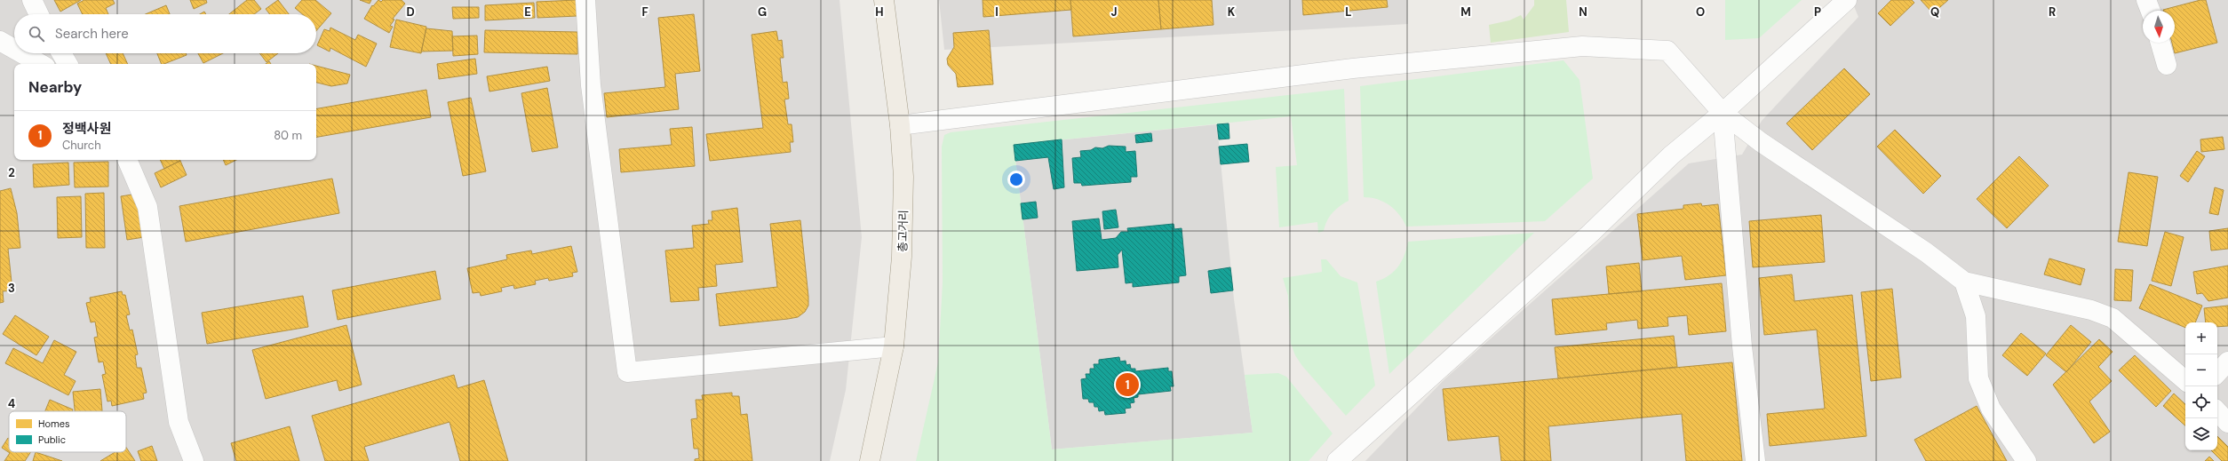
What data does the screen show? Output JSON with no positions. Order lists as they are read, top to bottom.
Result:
{
  "streets": {
    "main road": ["총고거리"]
  },
  "legend": ["Homes", "Public"],
  "north": "bottom",
  "page": {
    "search": "Search here",
    "heading": "Nearby",
    "list": [
      {
        "mark": "1",
        "name": "정백사원",
        "note": "Church",
        "value": "80 m"
      }
    ],
    "map_buttons": ["+", "−"],
    "pins": "1"
  },
  "grid": {
    "columns": [
      "D",
      "E",
      "F",
      "G",
      "H",
      "I",
      "J",
      "K",
      "L",
      "M",
      "N",
      "O",
      "P",
      "Q",
      "R"
    ],
    "rows": ["2", "3", "4"]
  }
}
